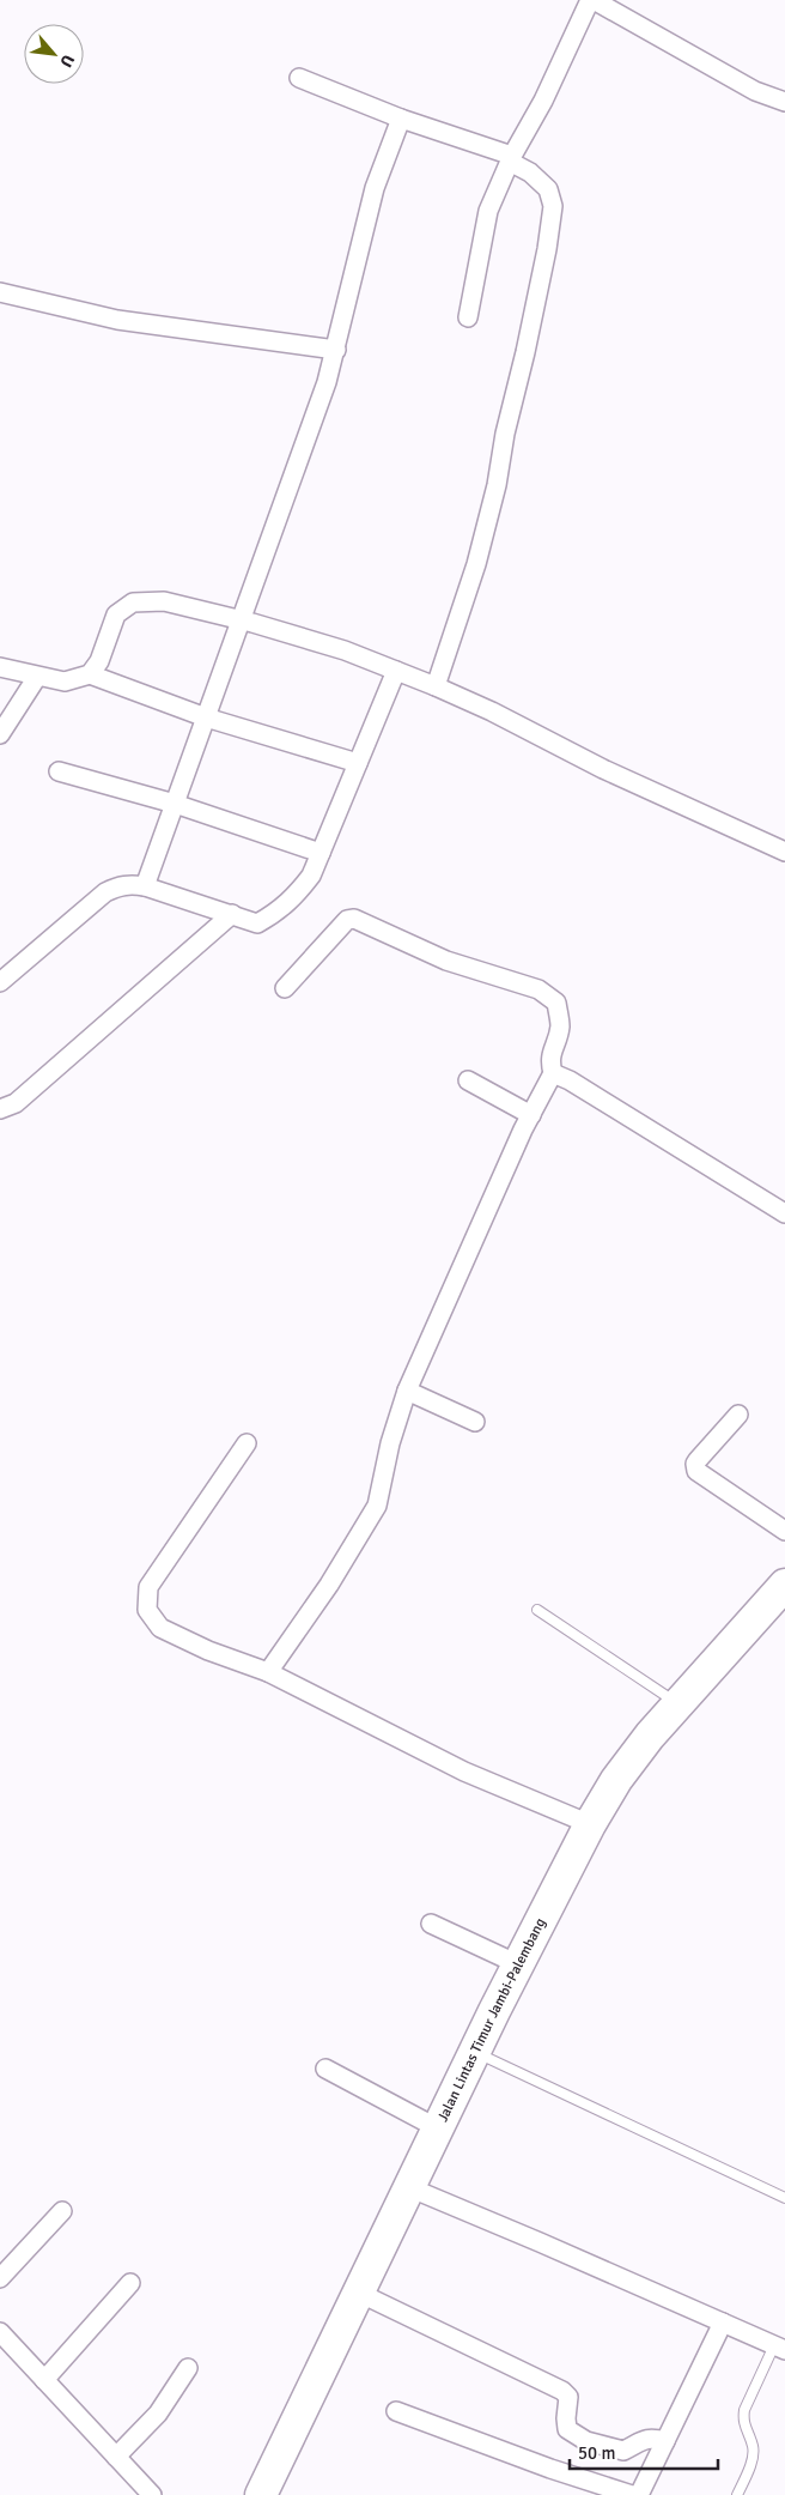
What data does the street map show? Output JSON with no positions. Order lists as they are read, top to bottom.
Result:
{
  "streets": {
    "highway": ["Jalan Lintas Timur Jambi-Palembang"]
  },
  "scale_bar": "50 m",
  "north": "bottom right"
}
